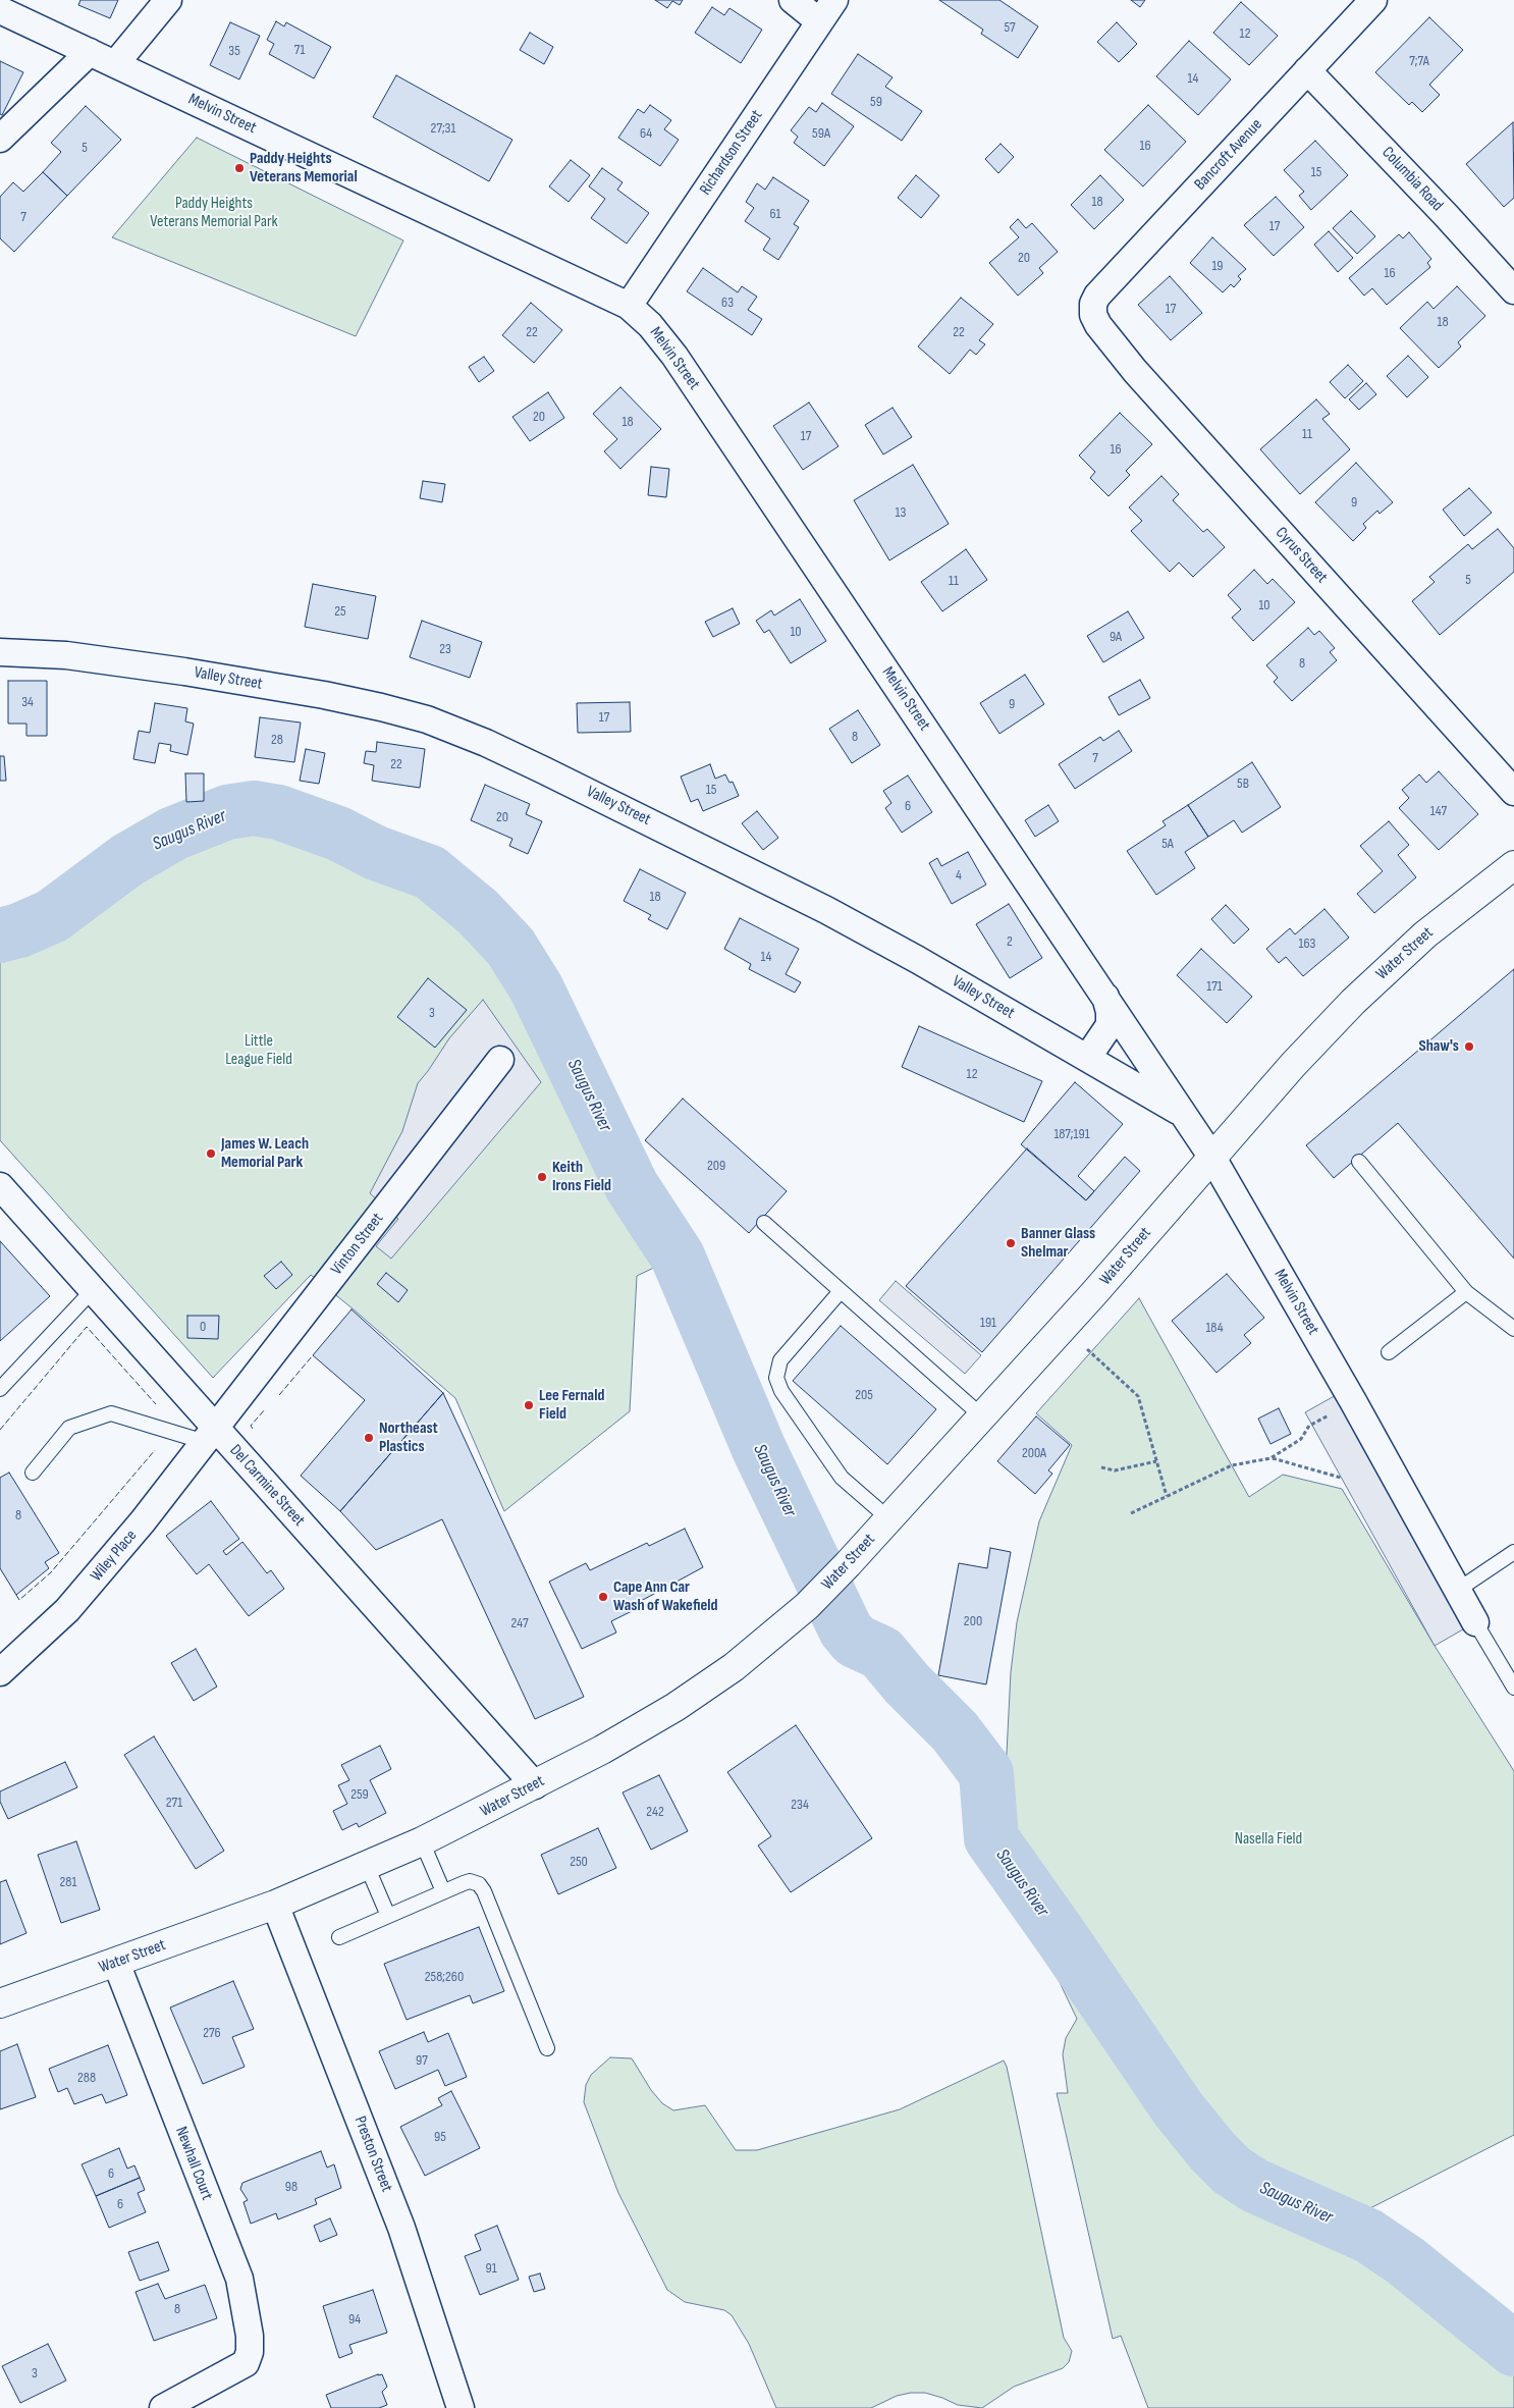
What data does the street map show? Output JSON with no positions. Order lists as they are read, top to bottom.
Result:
{
  "streets": {
    "main road": ["Water Street"],
    "street": [
      "Melvin Street",
      "Richardson Street",
      "Bancroft Avenue",
      "Columbia Road",
      "Cyrus Street",
      "Valley Street",
      "Vinton Street",
      "Del Carmine Street",
      "Wiley Place",
      "Preston Street",
      "Newhall Court"
    ]
  },
  "crossings": [
    ["Melvin Street", "Richardson Street"],
    ["Melvin Street", "Valley Street"],
    ["Melvin Street", "Water Street"],
    ["Bancroft Avenue", "Columbia Road"],
    ["Bancroft Avenue", "Cyrus Street"],
    ["Water Street", "Del Carmine Street"],
    ["Water Street", "Preston Street"],
    ["Water Street", "Newhall Court"],
    ["Vinton Street", "Del Carmine Street"],
    ["Vinton Street", "Wiley Place"],
    ["Del Carmine Street", "Wiley Place"]
  ],
  "water": ["Saugus River"],
  "parks": ["Paddy Heights Veterans Memorial Park", "Little League Field", "Nasella Field"],
  "places": [
    "Paddy Heights Veterans Memorial",
    "Shaw's",
    "James W. Leach Memorial Park",
    "Keith Irons Field",
    "Banner Glass Shelmar",
    "Lee Fernald Field",
    "Northeast Plastics",
    "Cape Ann Car Wash of Wakefield"
  ],
  "house_numbers": [
    "57",
    "12",
    "71",
    "35",
    "7;7A",
    "14",
    "59",
    "27;31",
    "64",
    "59A",
    "16",
    "5",
    "15",
    "18",
    "61",
    "7",
    "17",
    "20",
    "19",
    "16",
    "63",
    "17",
    "18",
    "22",
    "22",
    "20",
    "18",
    "11",
    "17",
    "16",
    "9",
    "13",
    "5",
    "11",
    "10",
    "25",
    "10",
    "9A",
    "23",
    "8",
    "34",
    "9",
    "17",
    "8",
    "28",
    "7",
    "22",
    "5B",
    "15",
    "6",
    "147",
    "20",
    "5A",
    "4",
    "18",
    "2",
    "163",
    "14",
    "171",
    "3",
    "12",
    "187;191",
    "209",
    "191",
    "0",
    "184",
    "205",
    "200A",
    "8",
    "200",
    "247",
    "259",
    "271",
    "234",
    "242",
    "250",
    "281",
    "258;260",
    "276",
    "97",
    "288",
    "95",
    "6",
    "98",
    "6",
    "91",
    "8",
    "94",
    "3"
  ]
}
